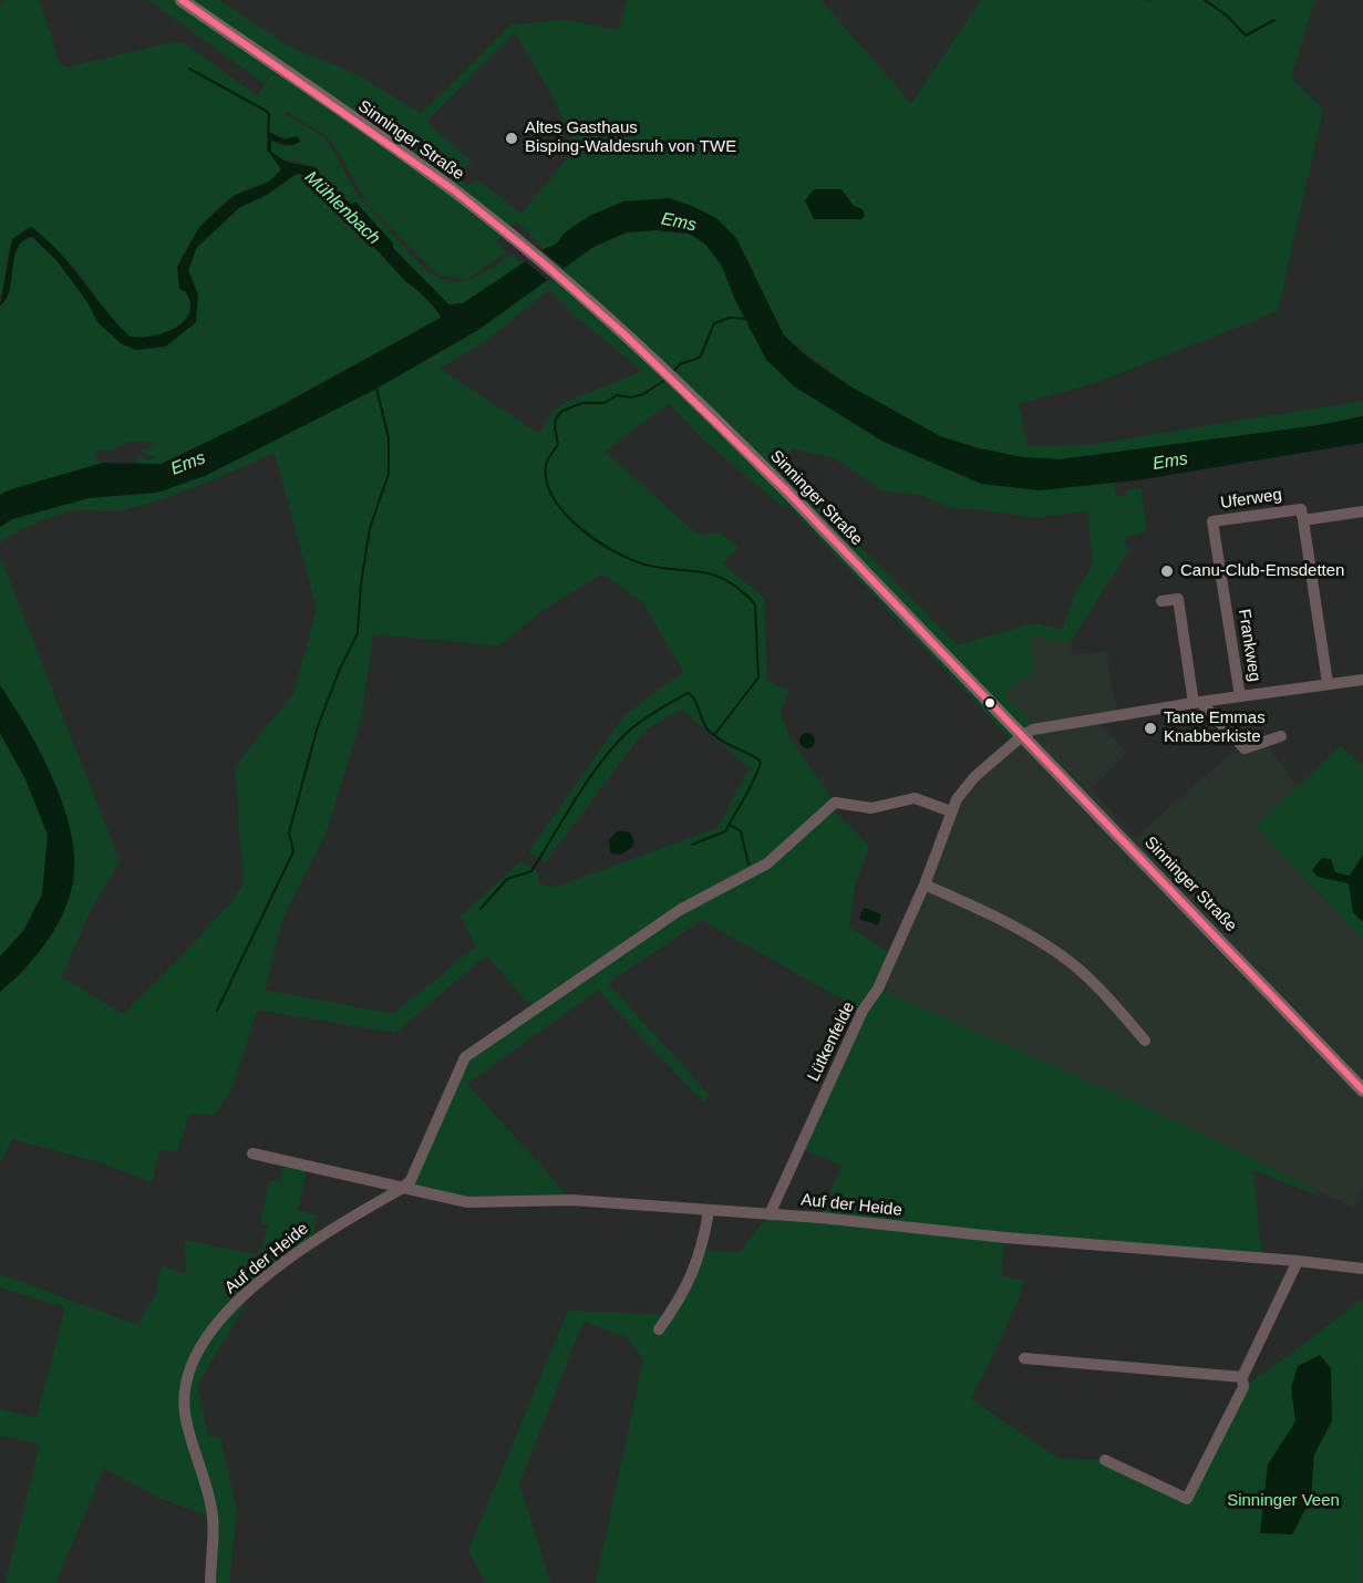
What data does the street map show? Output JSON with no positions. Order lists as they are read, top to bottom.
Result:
{
  "streets": {
    "main road": ["Sinninger Straße"],
    "street": [
      "Uferweg",
      "Frankweg",
      "Lütkenfelde",
      "Auf der Heide"
    ]
  },
  "crossings": [
    ["Sinninger Straße", "Lütkenfelde"],
    ["Uferweg", "Frankweg"],
    ["Lütkenfelde", "Auf der Heide"]
  ],
  "water": ["Mühlenbach", "Ems"],
  "parks": ["Sinninger Veen"],
  "places": ["Altes Gasthaus Bisping-Waldesruh von TWE", "Canu-Club-Emsdetten", "Tante Emmas Knabberkiste"]
}
